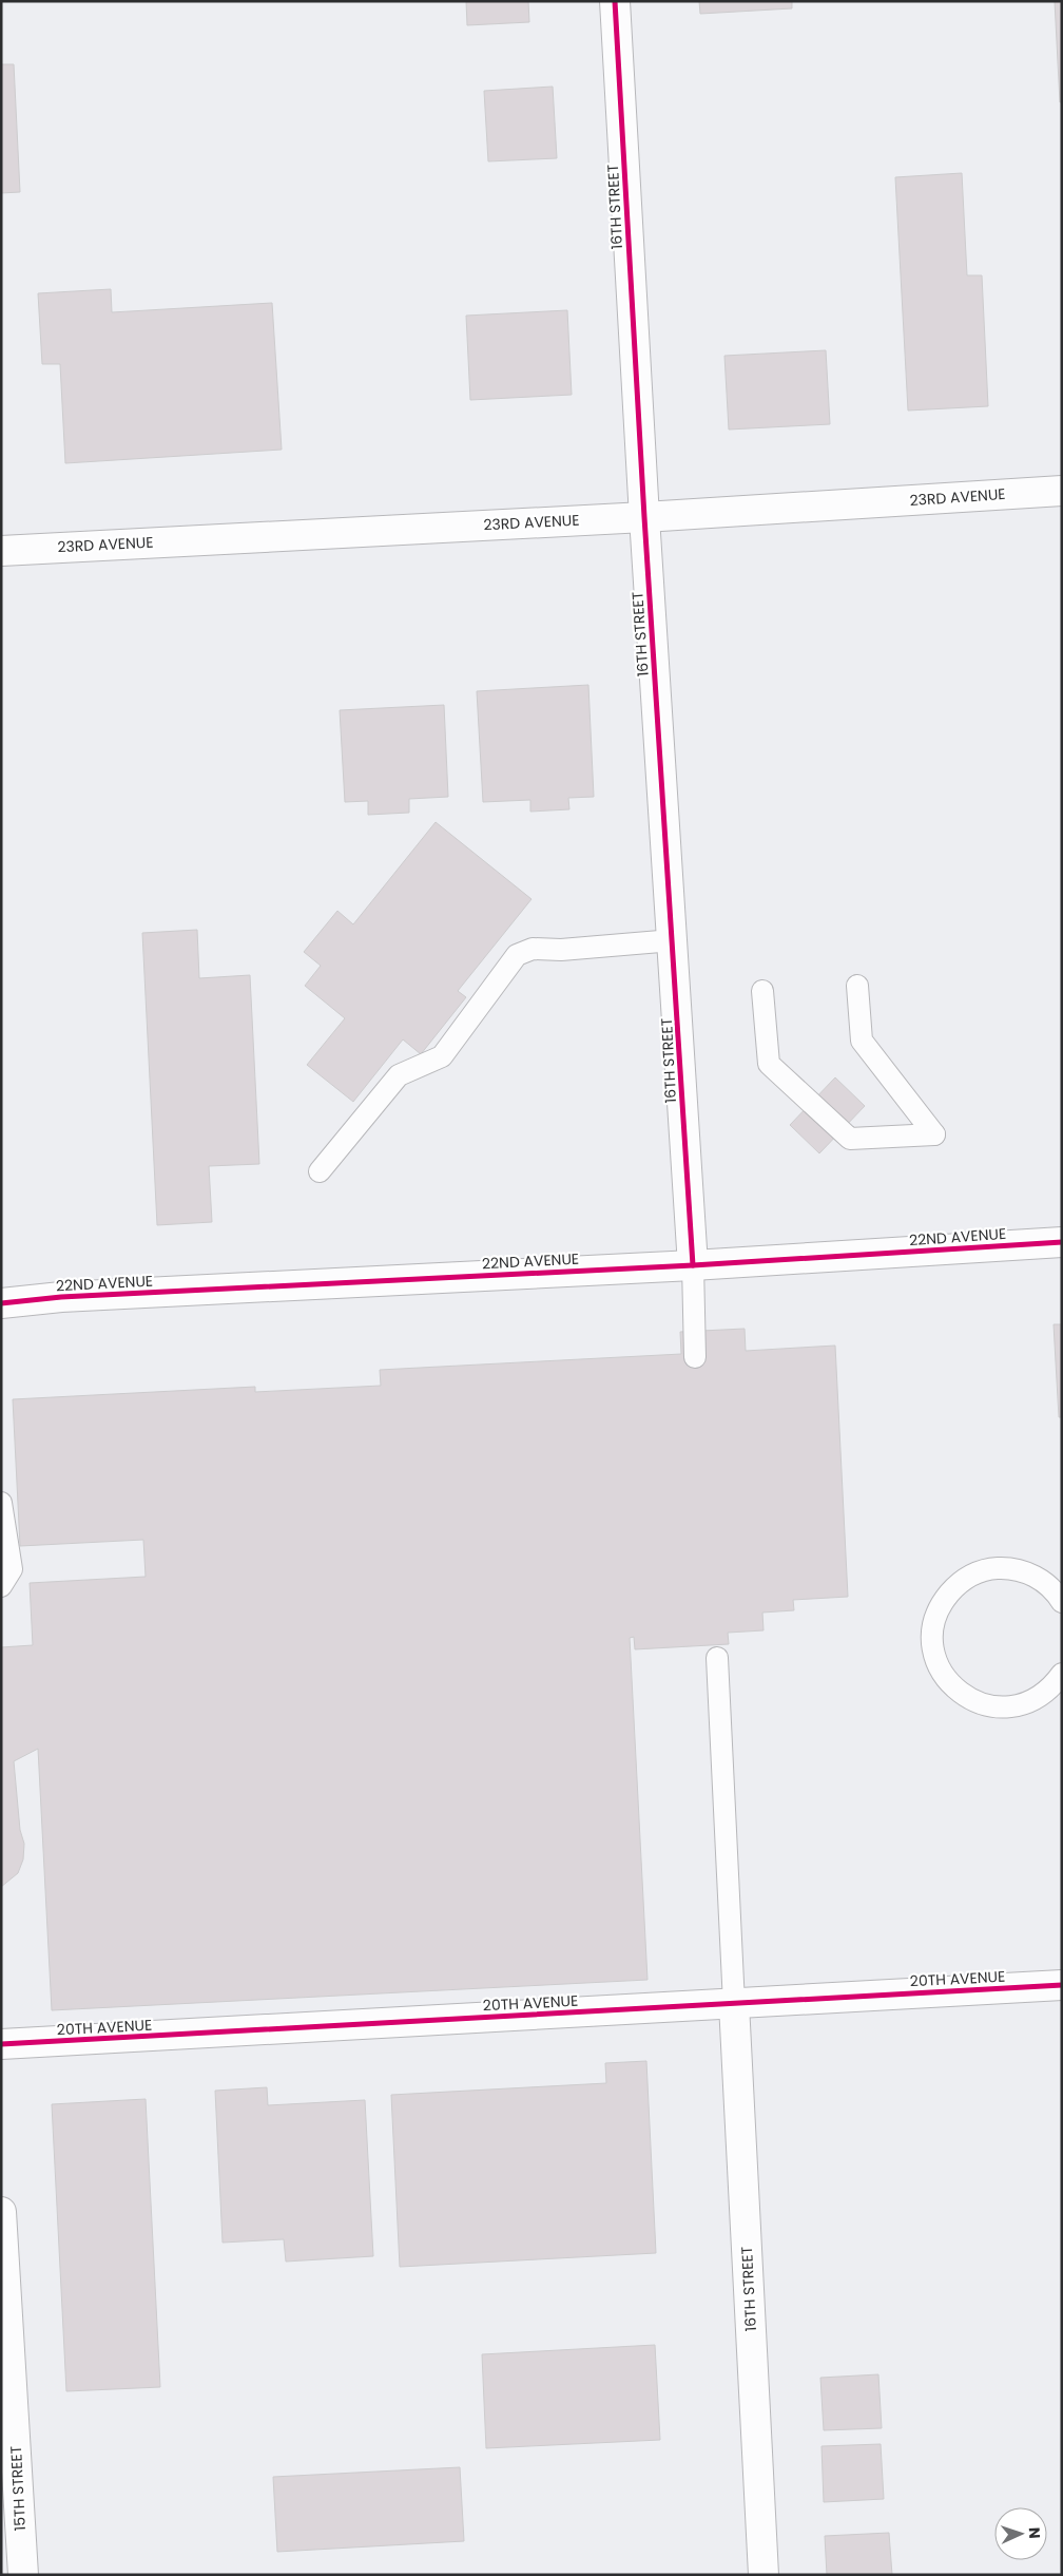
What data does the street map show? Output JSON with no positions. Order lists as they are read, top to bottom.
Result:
{
  "streets": {
    "street": [
      "16TH STREET",
      "23RD AVENUE",
      "22ND AVENUE",
      "20TH AVENUE",
      "15TH STREET"
    ]
  },
  "crossings": [
    ["16TH STREET", "23RD AVENUE"],
    ["16TH STREET", "22ND AVENUE"],
    ["16TH STREET", "20TH AVENUE"]
  ],
  "north": "right"
}
